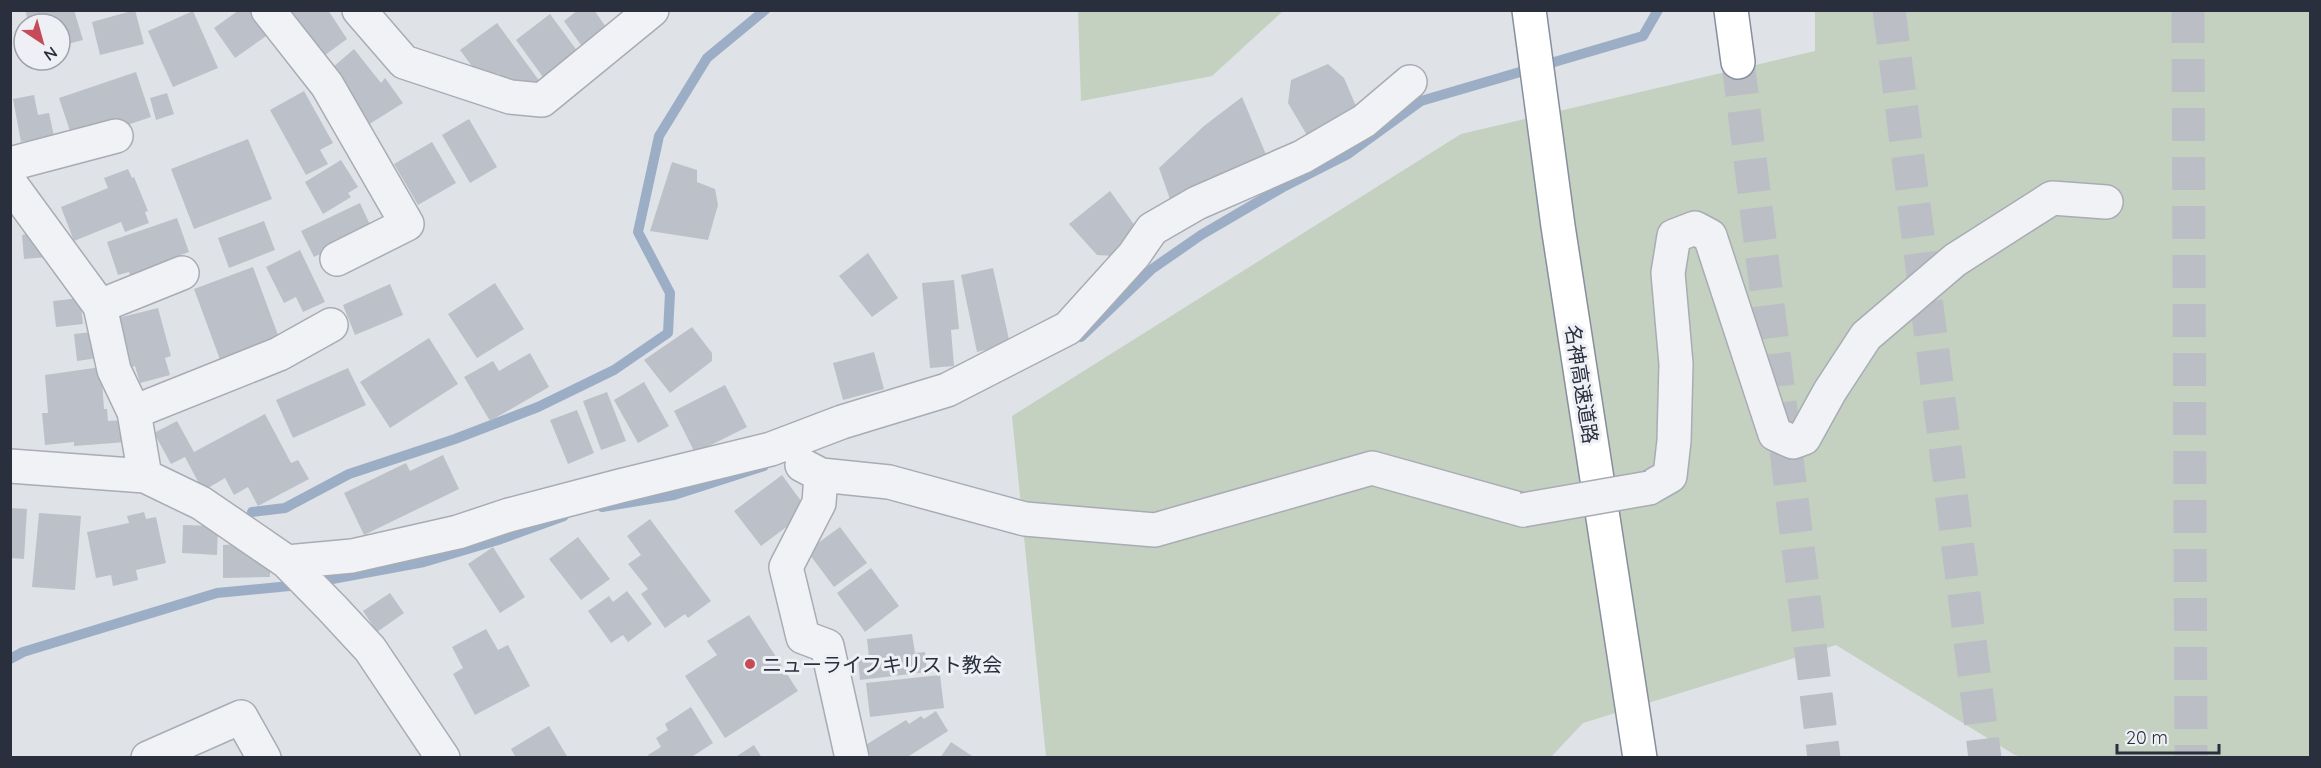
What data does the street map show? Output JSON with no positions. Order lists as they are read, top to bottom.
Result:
{
  "streets": {
    "highway": ["名神高速道路"]
  },
  "places": ["ニューライフキリスト教会"],
  "scale_bar": "20 m",
  "north": "bottom right"
}
